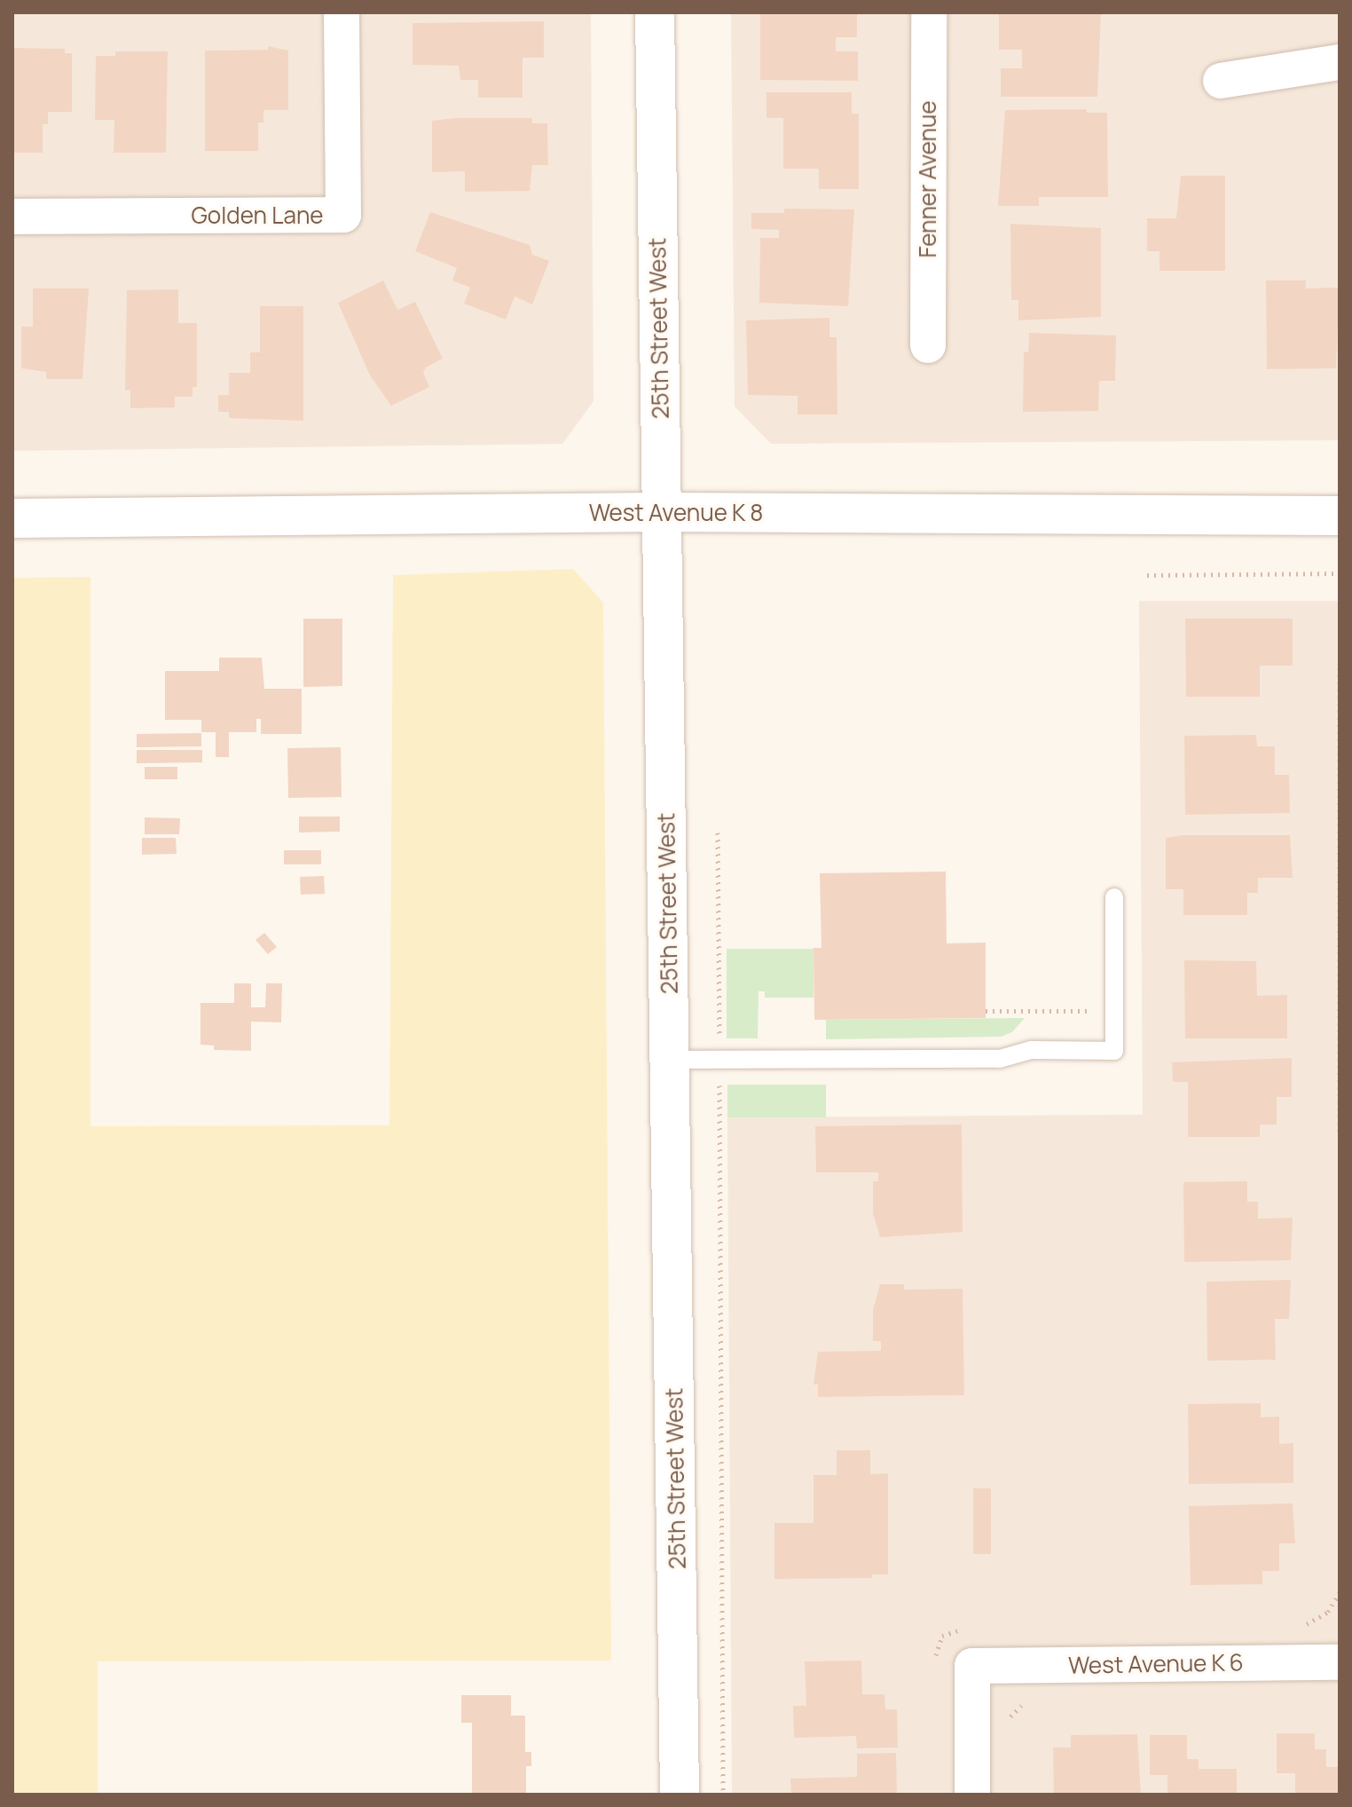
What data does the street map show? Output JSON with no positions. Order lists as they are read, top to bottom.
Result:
{
  "streets": {
    "street": [
      "Fenner Avenue",
      "Golden Lane",
      "25th Street West",
      "West Avenue K 8",
      "West Avenue K 6"
    ]
  },
  "crossings": [
    ["25th Street West", "West Avenue K 8"]
  ]
}
